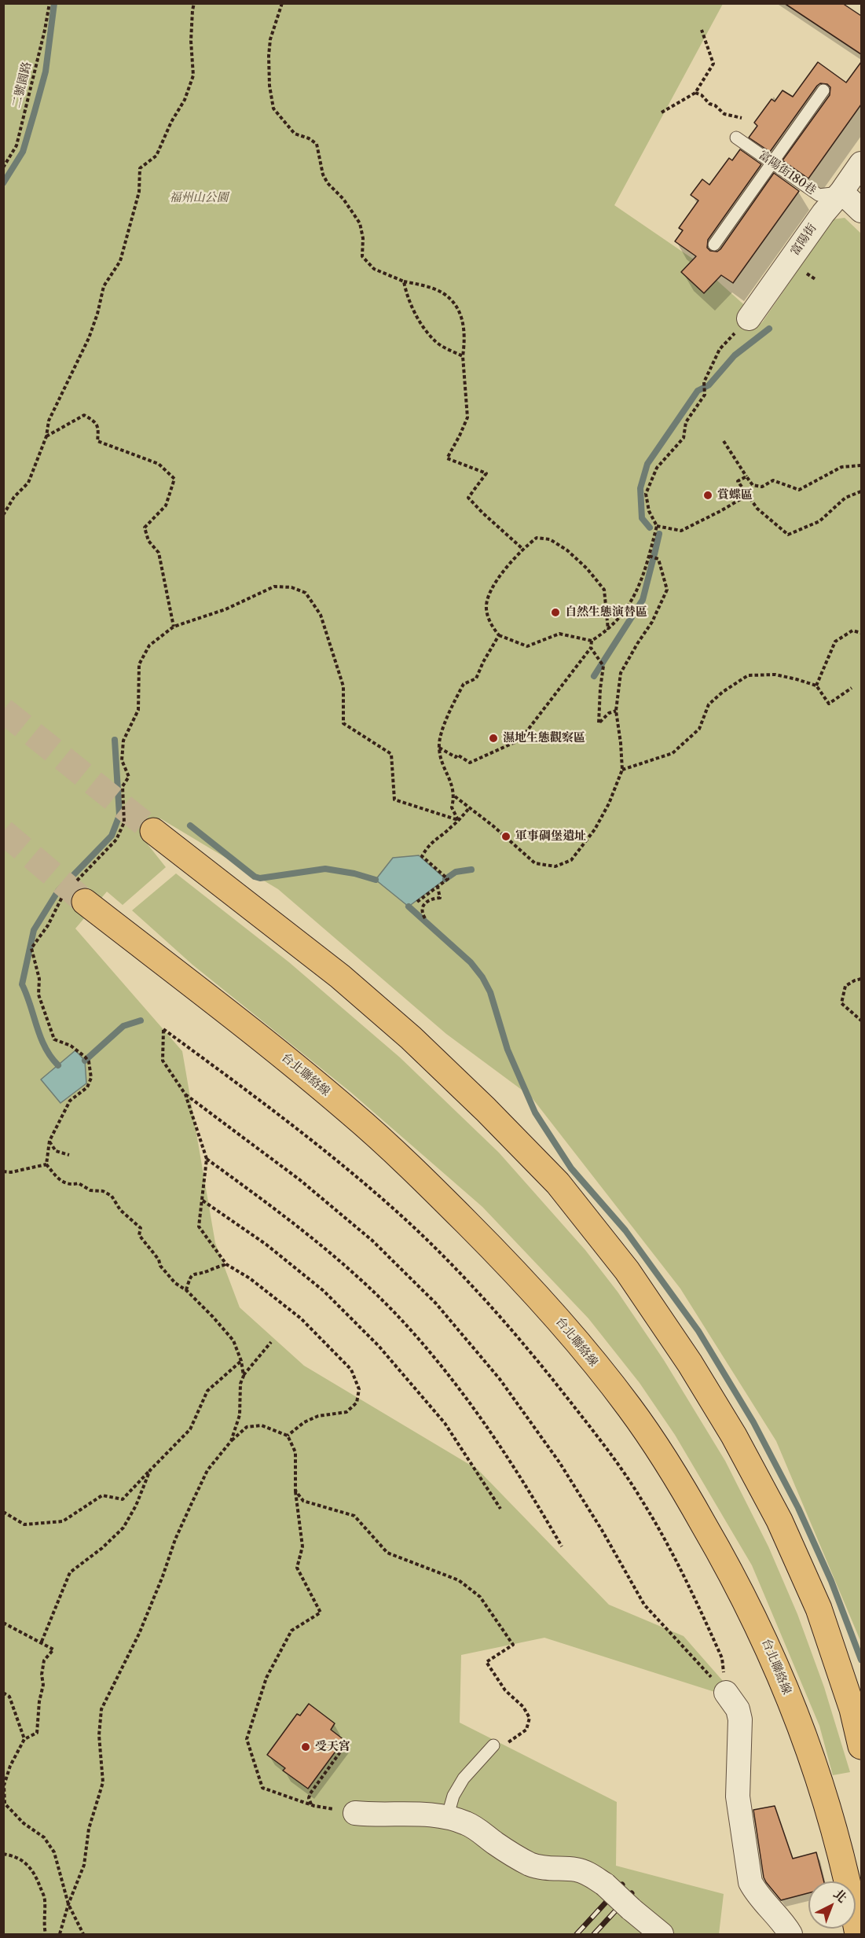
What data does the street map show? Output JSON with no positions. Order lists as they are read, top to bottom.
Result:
{
  "streets": {
    "highway": ["台北聯絡線"],
    "street": ["富陽街"],
    "lane": ["富陽街180巷"],
    "path": ["二號園路"]
  },
  "crossings": [
    ["富陽街180巷", "富陽街"]
  ],
  "parks": ["福州山公園"],
  "places": [
    "賞蝶區",
    "自然生態演替區",
    "濕地生態觀察區",
    "軍事碉堡遺址",
    "受天宮"
  ],
  "north": "top right"
}
